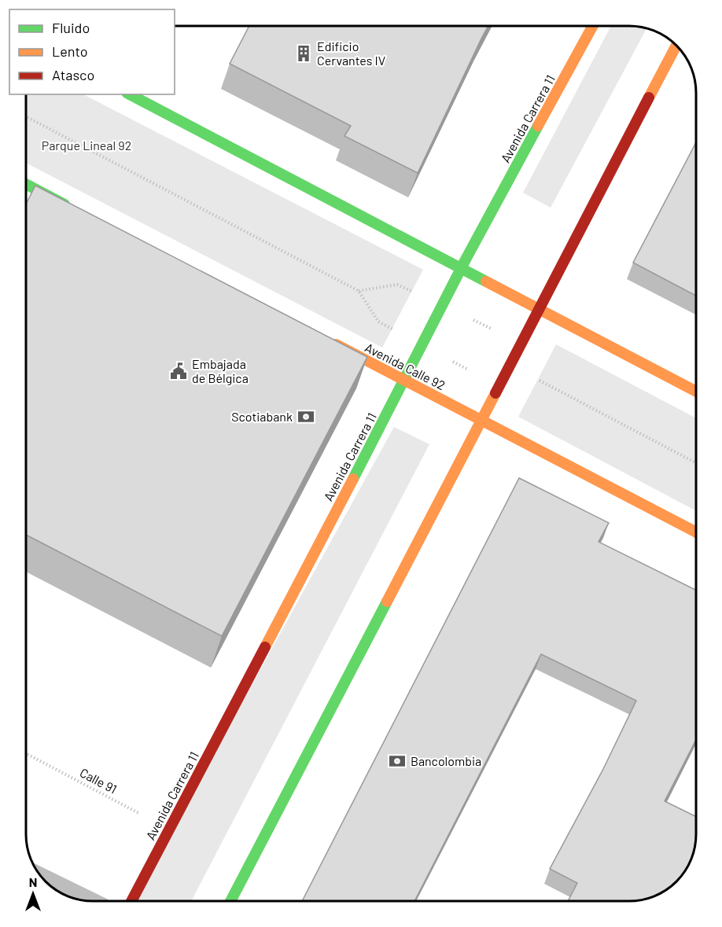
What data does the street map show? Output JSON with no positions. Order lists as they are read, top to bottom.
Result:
{
  "streets": {
    "main road": ["Avenida Carrera 11", "Avenida Calle 92"],
    "path": ["Calle 91"]
  },
  "crossings": [
    ["Avenida Carrera 11", "Avenida Calle 92"],
    ["Avenida Carrera 11", "Calle 91"]
  ],
  "parks": ["Parque Lineal 92"],
  "places": {
    "building": ["Edificio Cervantes IV"],
    "public building": ["Embajada de Bélgica"],
    "bank": ["Scotiabank", "Bancolombia"]
  },
  "legend": ["Fluido", "Lento", "Atasco"],
  "north": "top"
}
